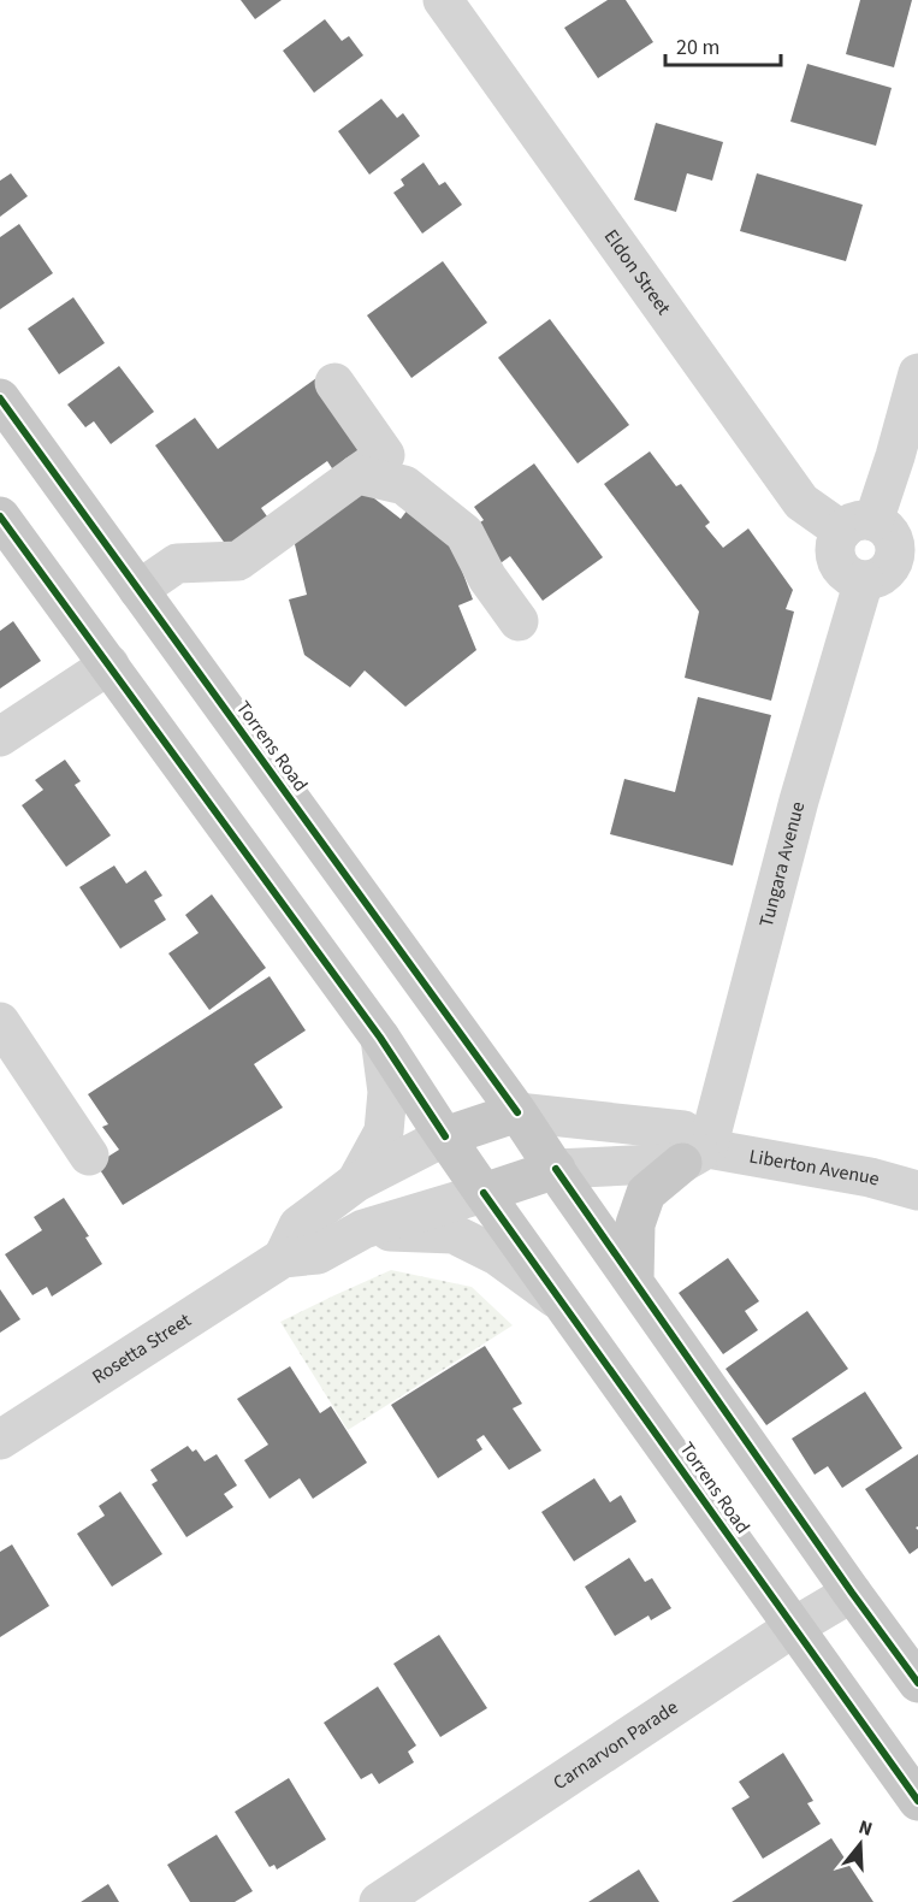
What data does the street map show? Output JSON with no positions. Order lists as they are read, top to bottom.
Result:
{
  "streets": {
    "main road": ["Torrens Road"],
    "street": [
      "Eldon Street",
      "Tungara Avenue",
      "Liberton Avenue",
      "Rosetta Street",
      "Carnarvon Parade"
    ]
  },
  "crossings": [
    ["Eldon Street", "Tungara Avenue"],
    ["Torrens Road", "Liberton Avenue"],
    ["Torrens Road", "Rosetta Street"],
    ["Torrens Road", "Carnarvon Parade"],
    ["Tungara Avenue", "Liberton Avenue"]
  ],
  "scale_bar": "20 m",
  "north": "top"
}
